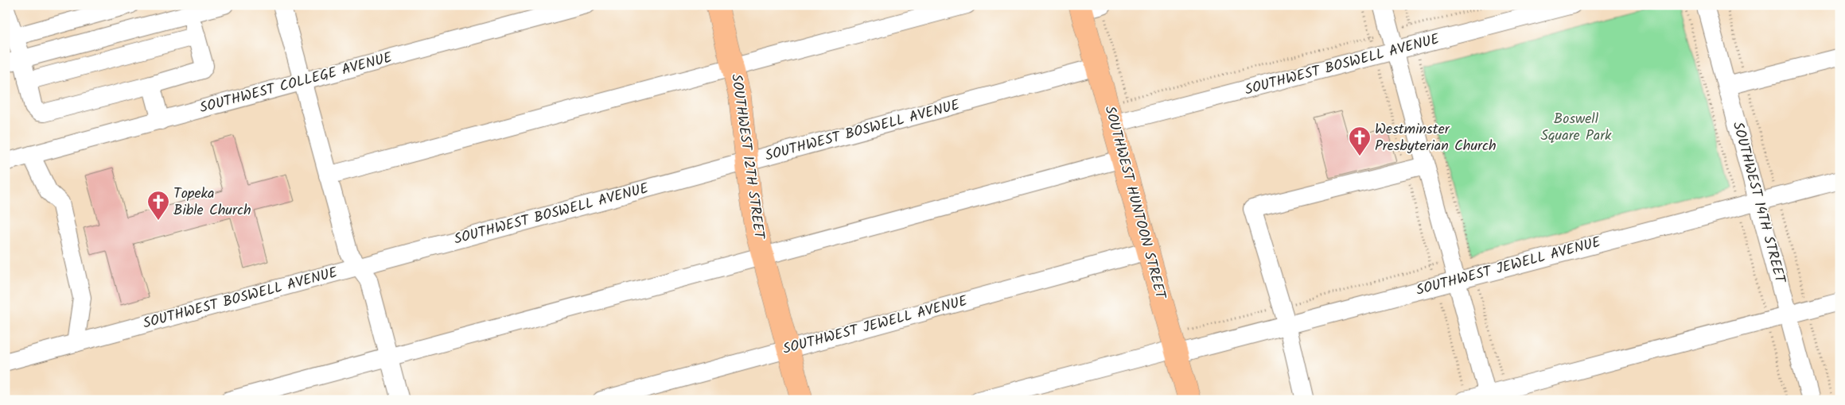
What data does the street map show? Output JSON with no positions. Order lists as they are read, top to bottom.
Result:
{
  "streets": {
    "main road": ["SOUTHWEST 12TH STREET", "SOUTHWEST HUNTOON STREET"],
    "street": [
      "SOUTHWEST BOSWELL AVENUE",
      "SOUTHWEST COLLEGE AVENUE",
      "SOUTHWEST 14TH STREET",
      "SOUTHWEST JEWELL AVENUE"
    ]
  },
  "crossings": [
    ["SOUTHWEST BOSWELL AVENUE", "SOUTHWEST 12TH STREET"],
    ["SOUTHWEST BOSWELL AVENUE", "SOUTHWEST HUNTOON STREET"],
    ["SOUTHWEST 12TH STREET", "SOUTHWEST JEWELL AVENUE"],
    ["SOUTHWEST HUNTOON STREET", "SOUTHWEST JEWELL AVENUE"],
    ["SOUTHWEST 14TH STREET", "SOUTHWEST JEWELL AVENUE"]
  ],
  "parks": ["Boswell Square Park"],
  "places": {
    "church": ["Westminster Presbyterian Church", "Topeka Bible Church"]
  }
}
